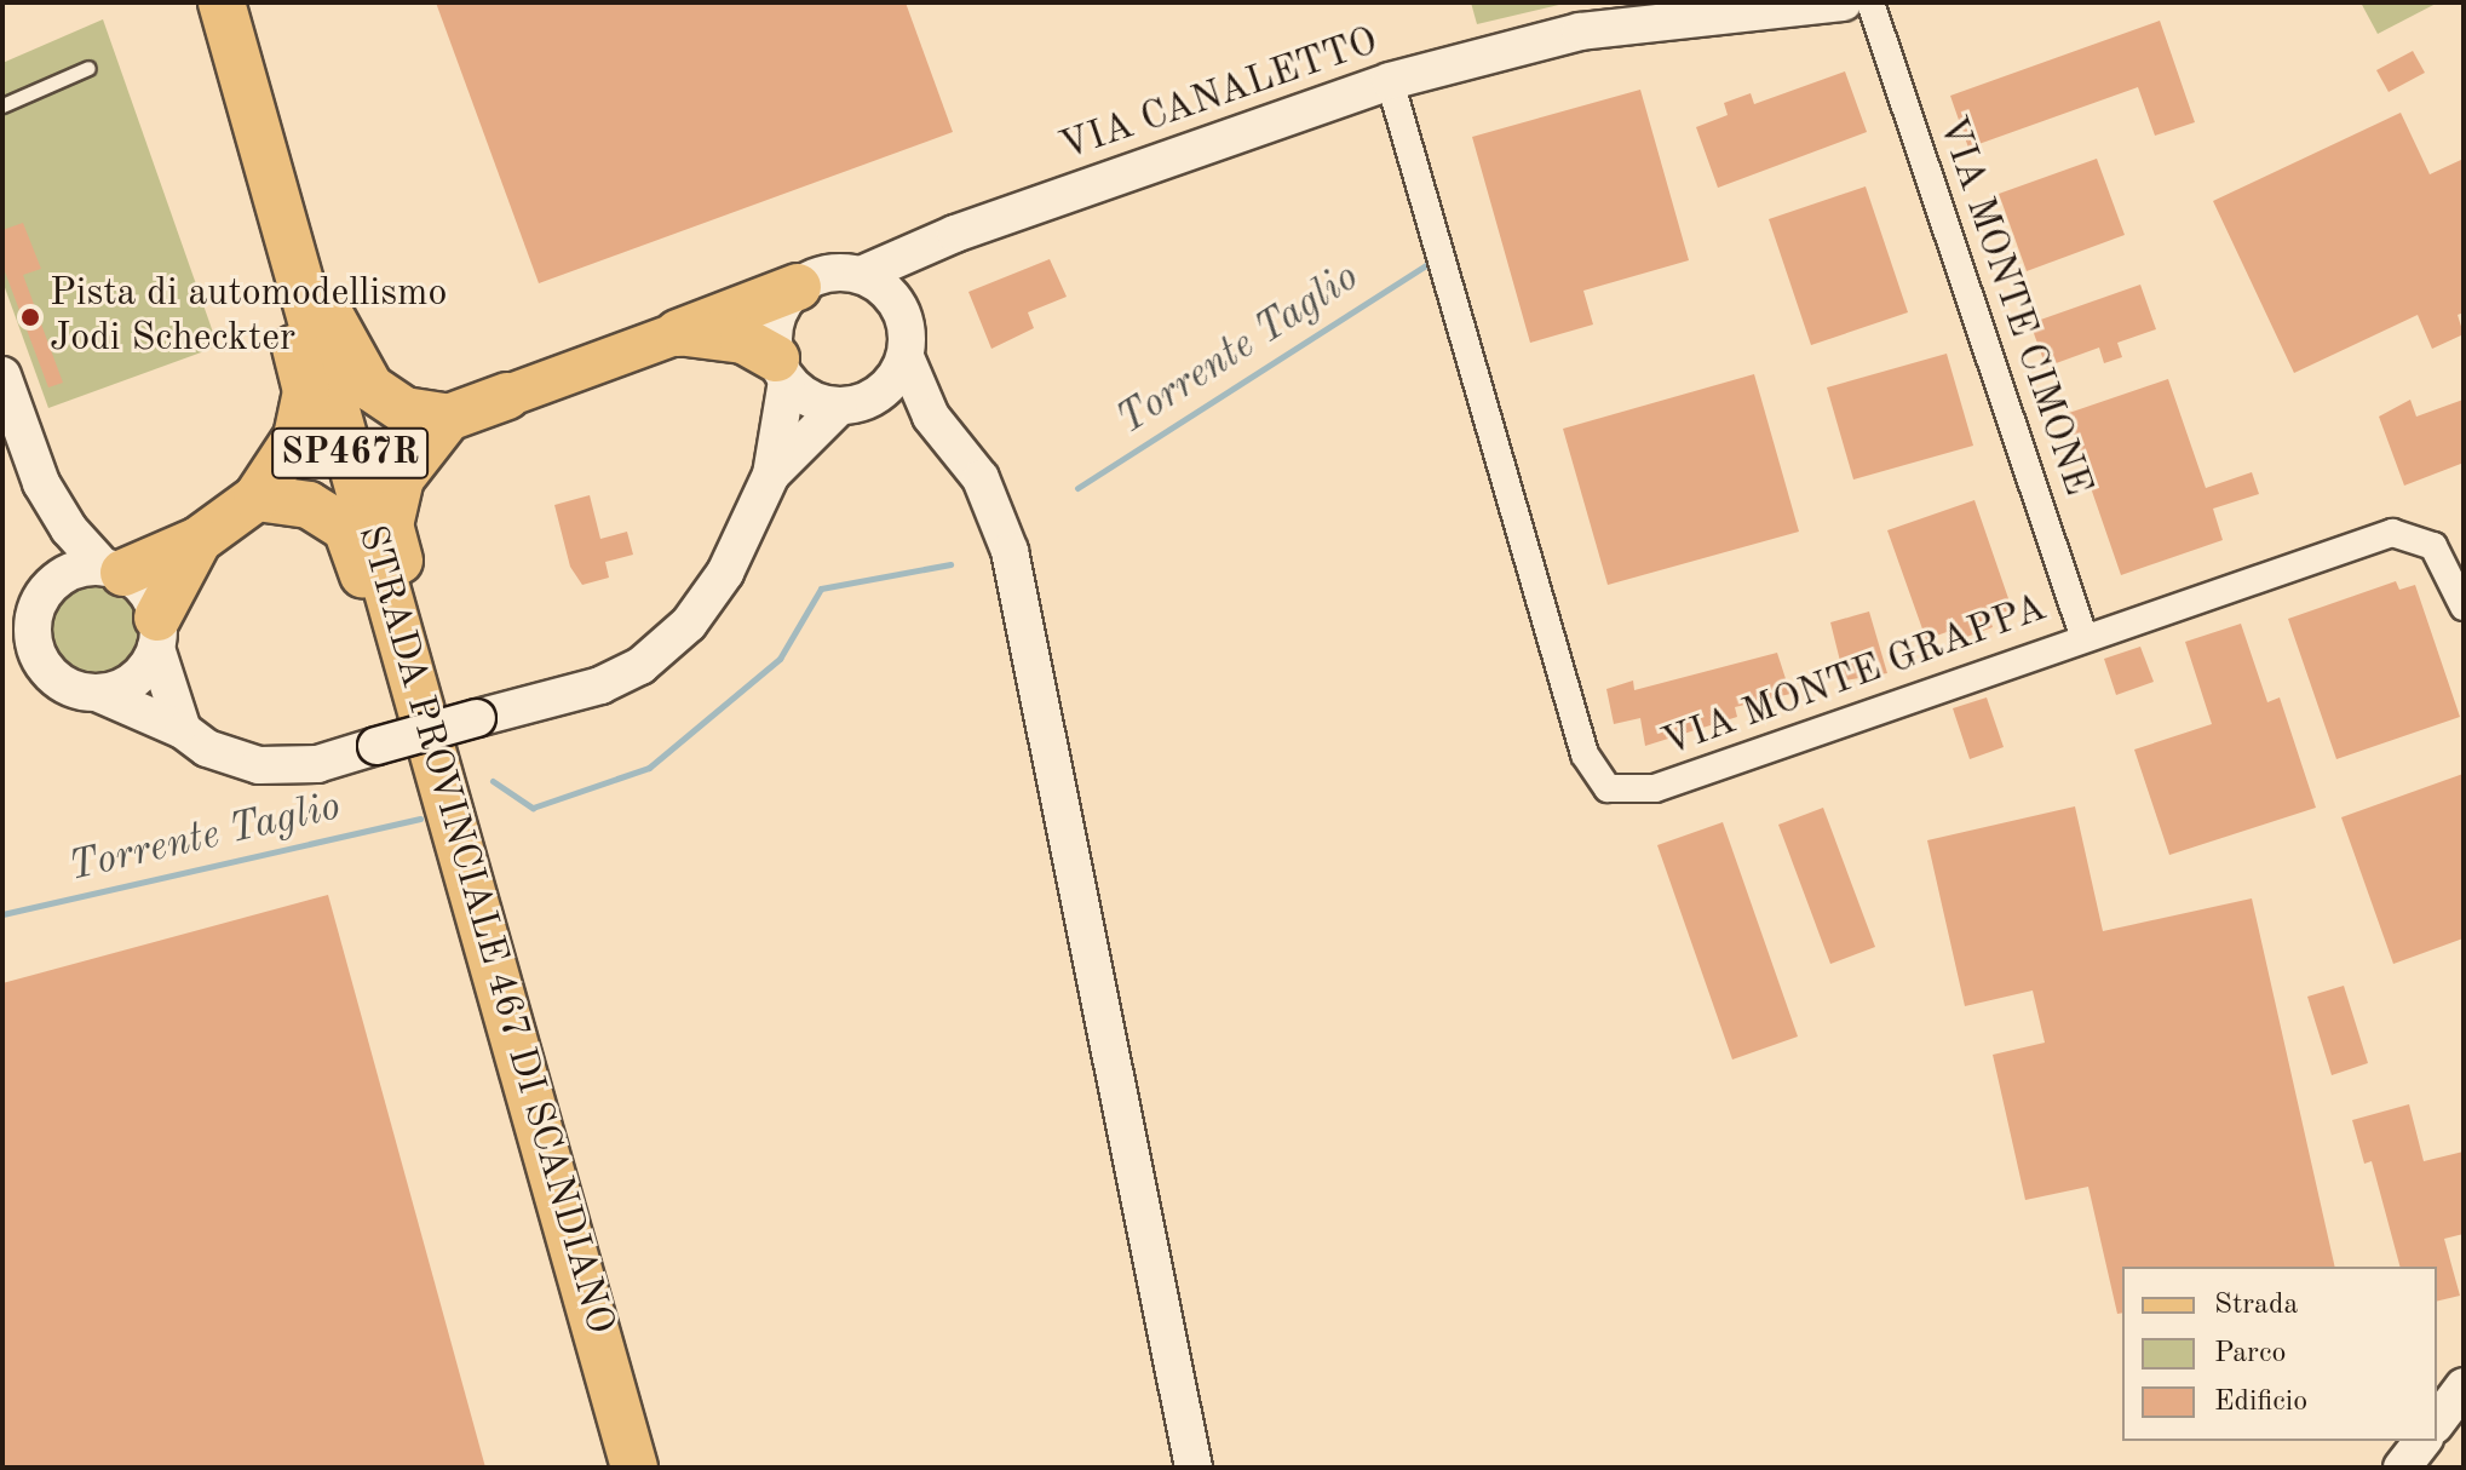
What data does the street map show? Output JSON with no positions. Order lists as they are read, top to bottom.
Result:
{
  "streets": {
    "highway": ["SP467R", "STRADA PROVINCIALE 467 DI SCANDIANO"],
    "main road": ["VIA CANALETTO"],
    "street": ["VIA MONTE CIMONE", "VIA MONTE GRAPPA"]
  },
  "crossings": [
    ["VIA CANALETTO", "VIA MONTE GRAPPA"],
    ["VIA MONTE CIMONE", "VIA MONTE GRAPPA"]
  ],
  "water": ["Torrente Taglio"],
  "places": ["Pista di automodellismo Jodi Scheckter"],
  "legend": ["Strada", "Parco", "Edificio"]
}
